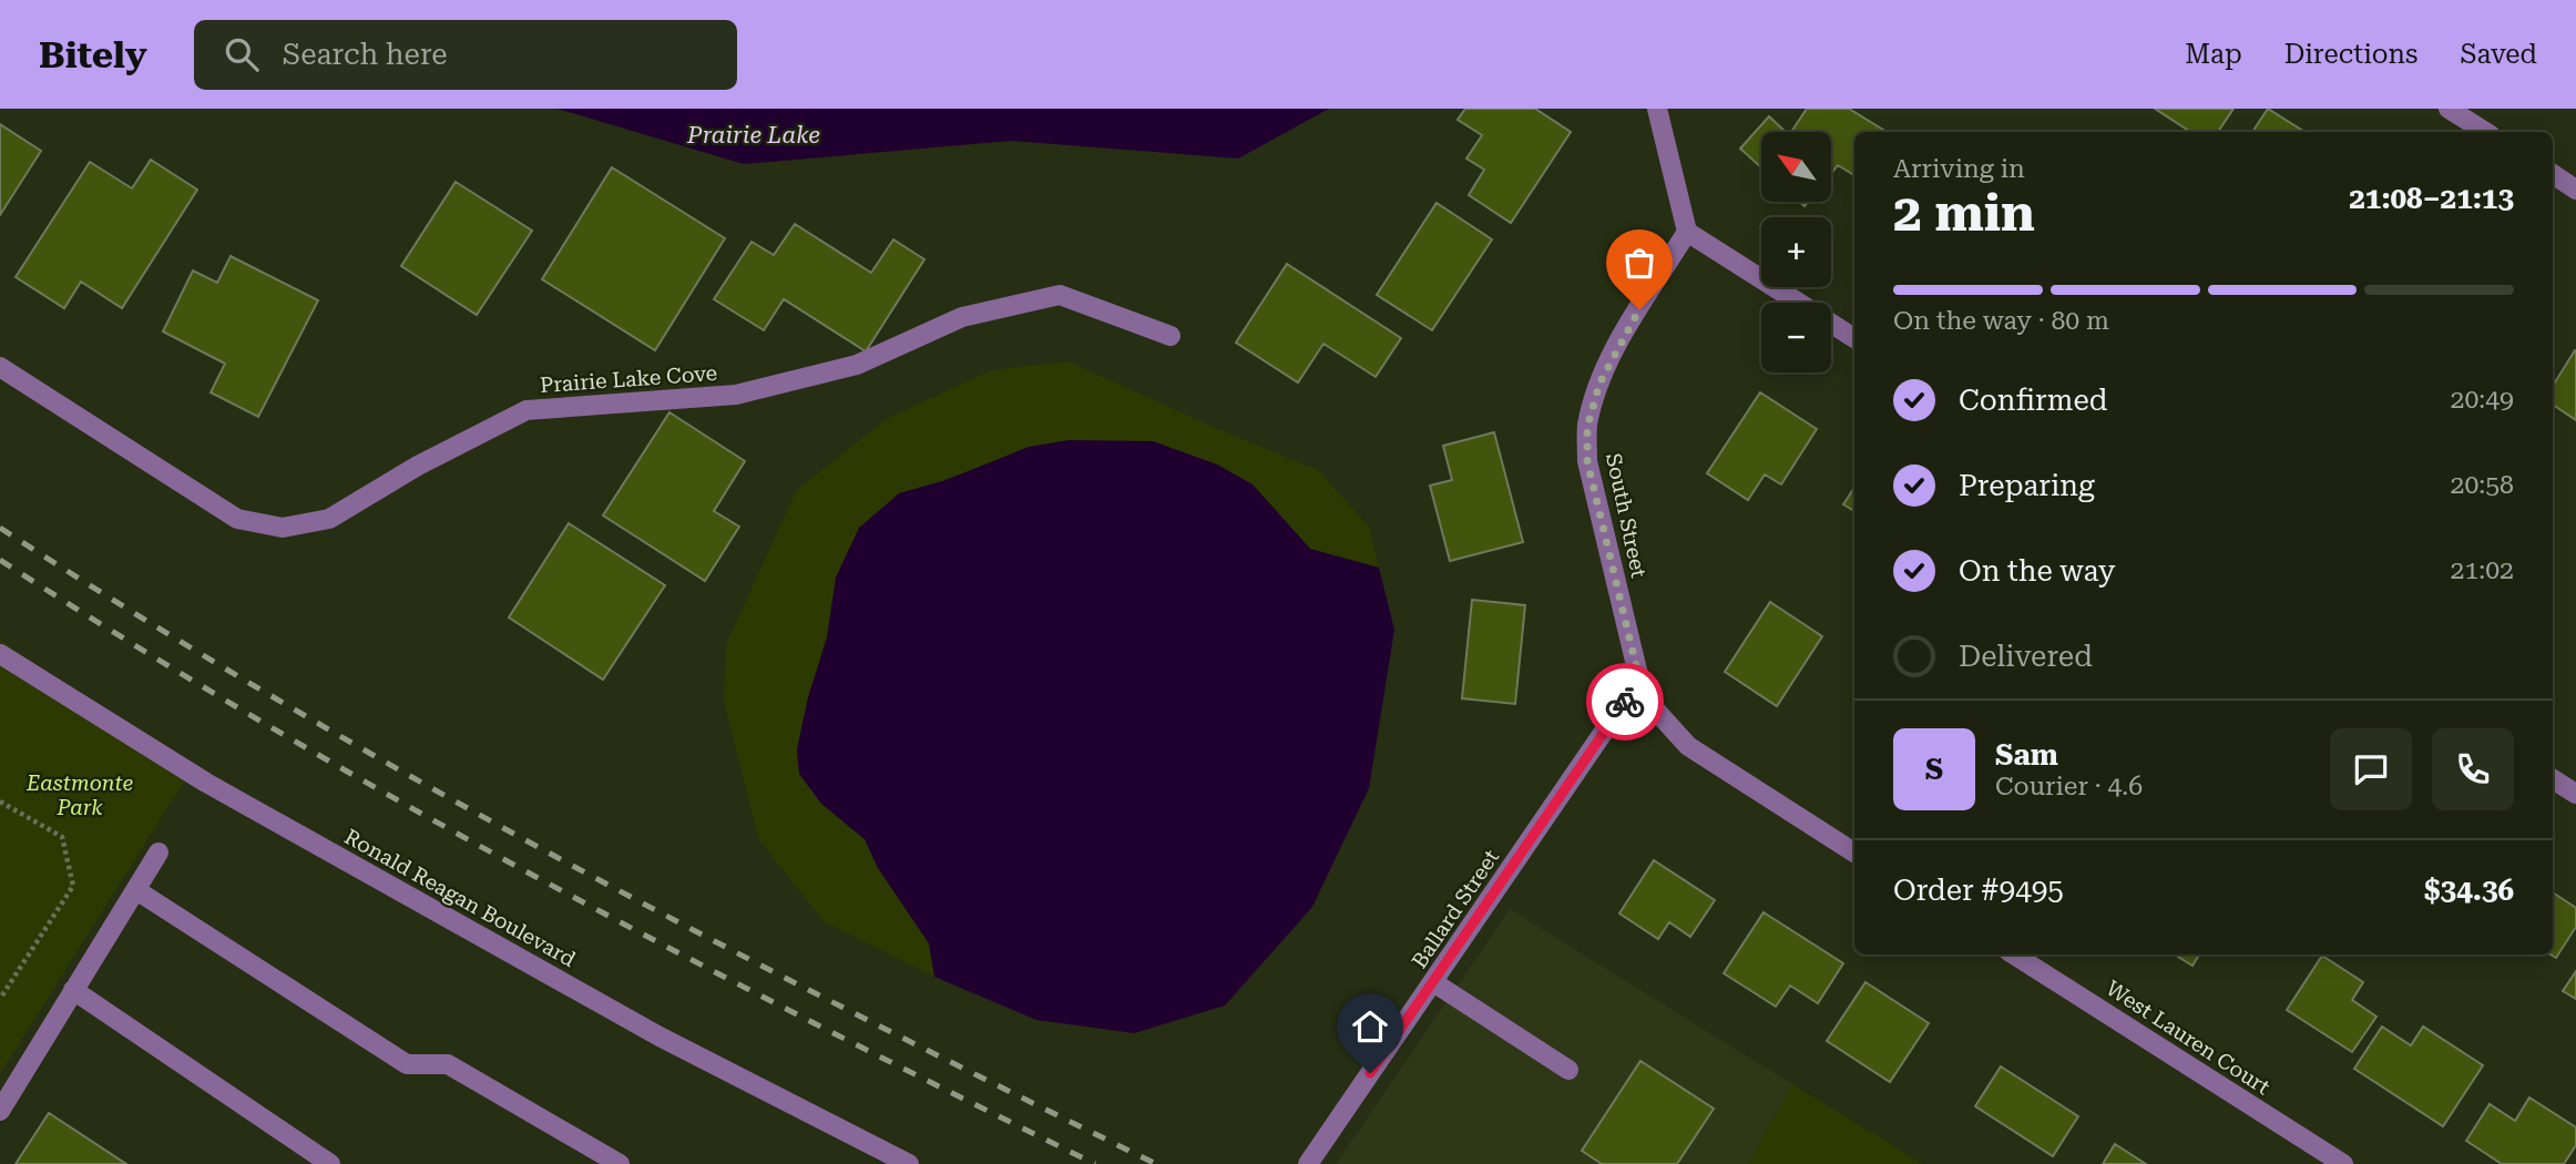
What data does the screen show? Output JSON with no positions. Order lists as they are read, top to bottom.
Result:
{
  "streets": {
    "street": [
      "Prairie Lake Cove",
      "South Street",
      "Ronald Reagan Boulevard",
      "Ballard Street",
      "West Lauren Court"
    ]
  },
  "crossings": [
    ["South Street", "Ballard Street"]
  ],
  "water": ["Prairie Lake"],
  "parks": ["Eastmonte Park"],
  "north": "top left",
  "page": {
    "header": "Bitely",
    "search": "Search here",
    "nav": ["Map", "Directions", "Saved"],
    "map_buttons": ["+", "−"],
    "heading": ["2 min", "Arriving in", "21:08–21:13"],
    "panel": [
      "Sam",
      "Courier · 4.6",
      "Order #9495",
      "$34.36"
    ],
    "bar": "On the way · 80 m",
    "list": [
      ["Confirmed", "20:49"],
      ["Preparing", "20:58"],
      ["On the way", "21:02"],
      "Delivered"
    ],
    "round": "S"
  }
}
